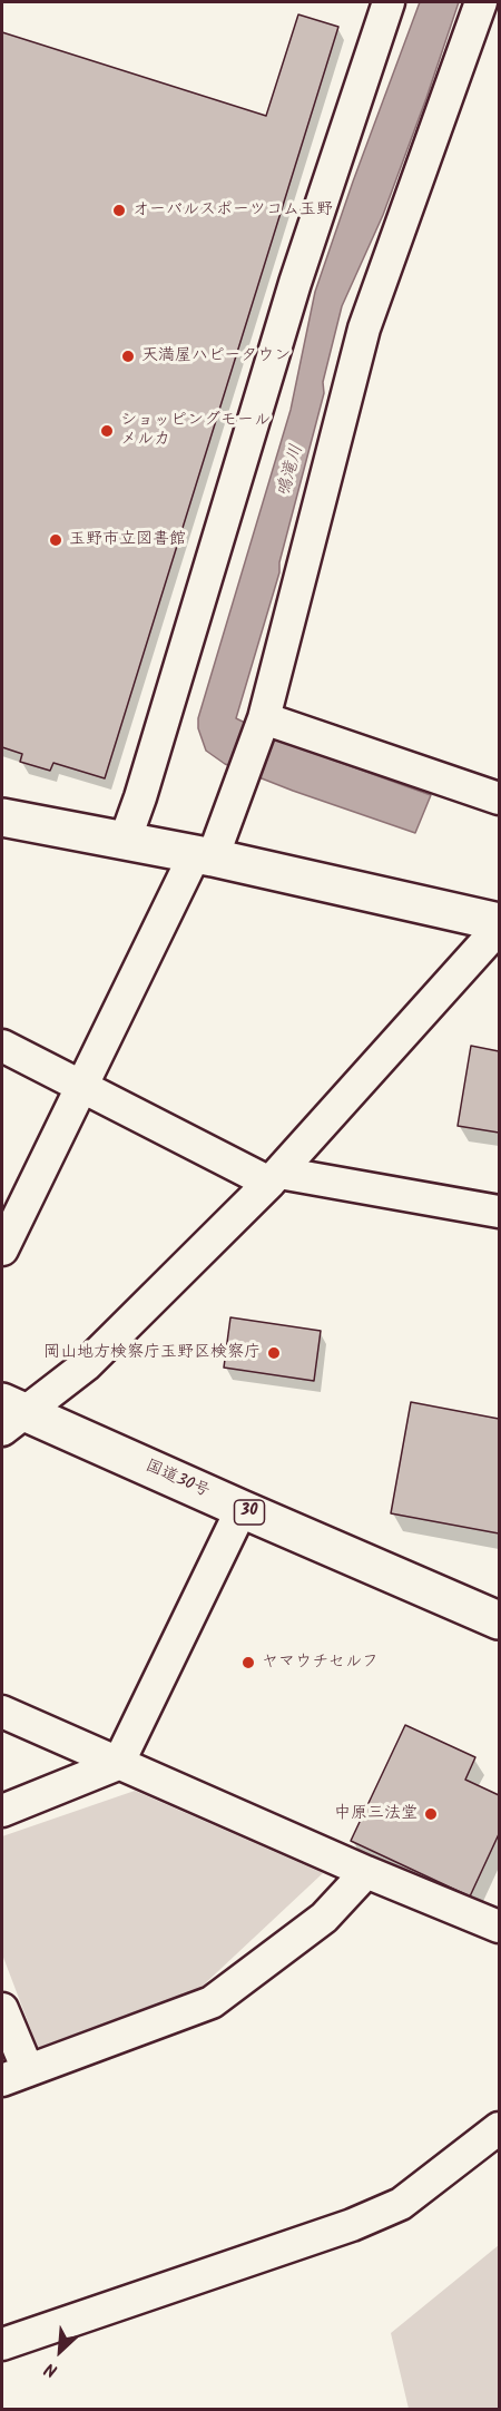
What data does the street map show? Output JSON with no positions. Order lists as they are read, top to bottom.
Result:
{
  "streets": {
    "main road": ["国道30号", "30"]
  },
  "water": ["鳴滝川"],
  "places": [
    "オーバルスポーツコム玉野",
    "天満屋ハピータウン",
    "ショッピングモール メルカ",
    "玉野市立図書館",
    "岡山地方検察庁玉野区検察庁",
    "ヤマウチセルフ",
    "中原三法堂"
  ],
  "north": "bottom left"
}
